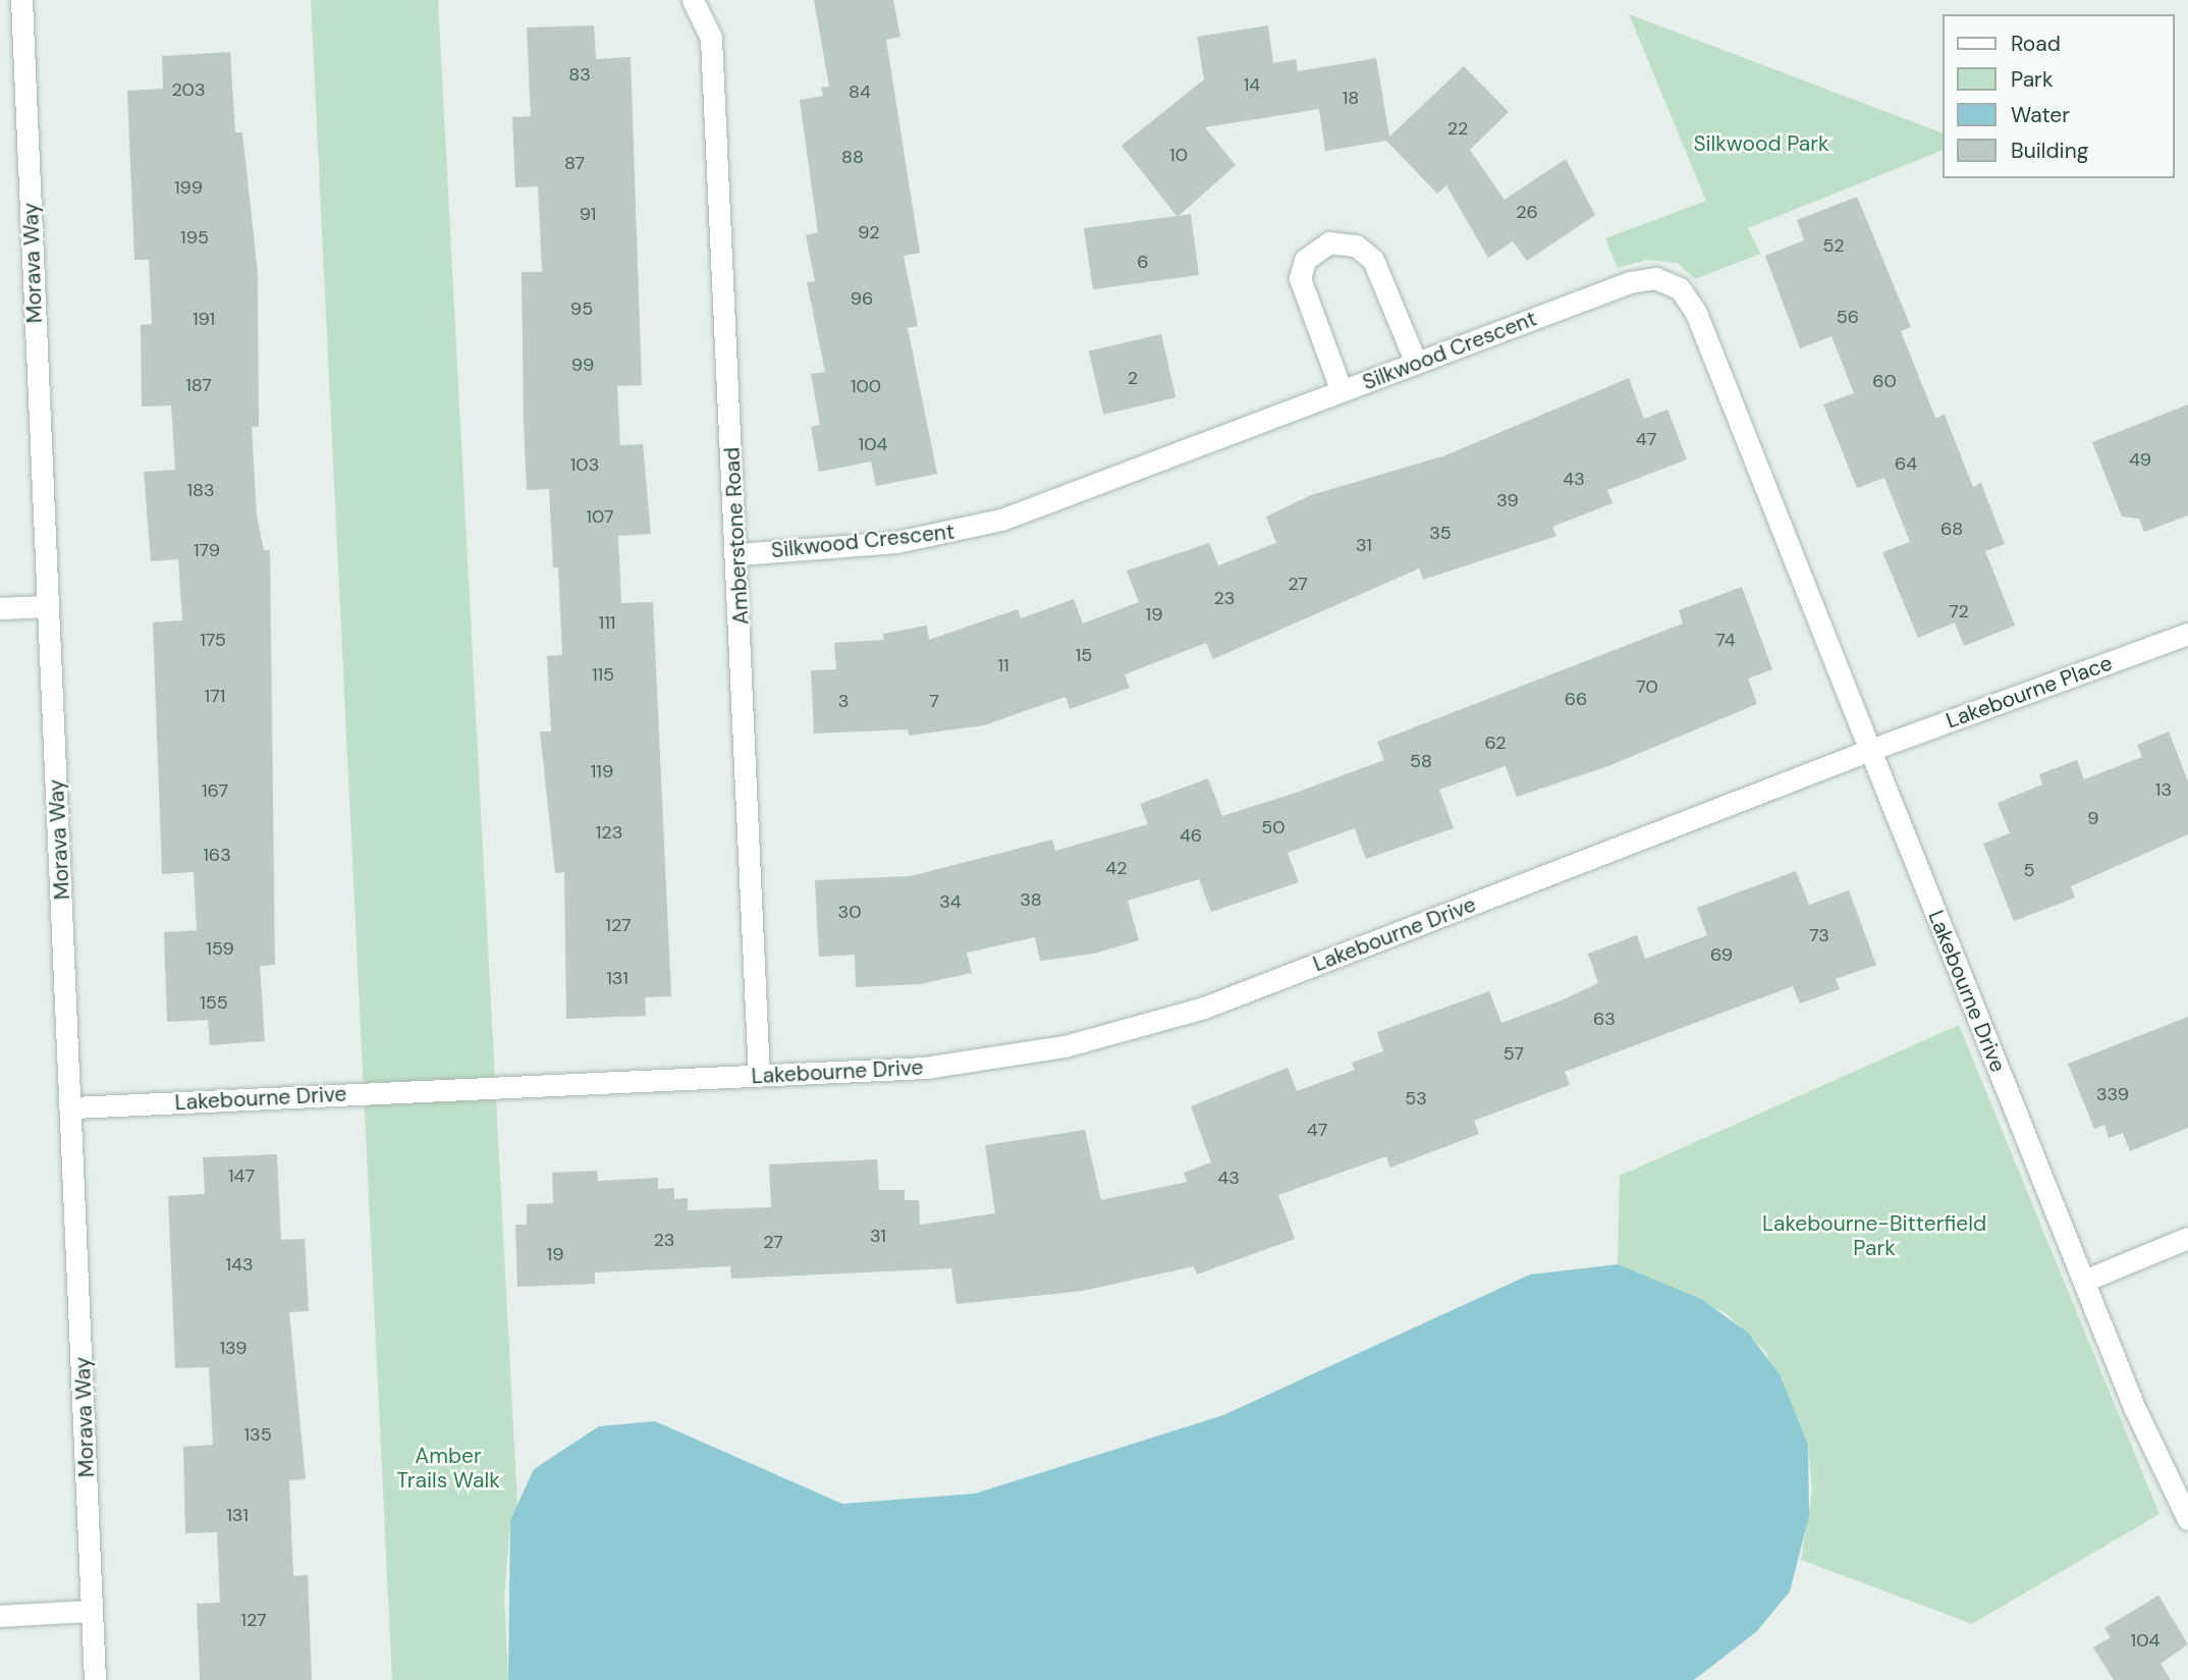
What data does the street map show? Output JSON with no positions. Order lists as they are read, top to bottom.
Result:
{
  "streets": {
    "street": [
      "Morava Way",
      "Silkwood Crescent",
      "Amberstone Road",
      "Lakebourne Place",
      "Lakebourne Drive"
    ]
  },
  "crossings": [
    ["Morava Way", "Lakebourne Drive"],
    ["Silkwood Crescent", "Amberstone Road"],
    ["Silkwood Crescent", "Lakebourne Place"],
    ["Silkwood Crescent", "Lakebourne Drive"],
    ["Amberstone Road", "Lakebourne Drive"],
    ["Lakebourne Place", "Lakebourne Drive"]
  ],
  "parks": ["Silkwood Park", "Lakebourne-Bitterfield Park", "Amber Trails Walk"],
  "house_numbers": [
    "83",
    "14",
    "203",
    "84",
    "18",
    "22",
    "10",
    "88",
    "87",
    "199",
    "26",
    "91",
    "92",
    "195",
    "52",
    "6",
    "96",
    "95",
    "56",
    "191",
    "99",
    "2",
    "60",
    "187",
    "100",
    "47",
    "104",
    "49",
    "64",
    "103",
    "43",
    "183",
    "39",
    "107",
    "68",
    "35",
    "31",
    "179",
    "27",
    "23",
    "72",
    "19",
    "111",
    "175",
    "74",
    "15",
    "11",
    "115",
    "70",
    "171",
    "66",
    "3",
    "7",
    "62",
    "58",
    "119",
    "13",
    "167",
    "9",
    "50",
    "123",
    "46",
    "163",
    "42",
    "5",
    "38",
    "34",
    "30",
    "127",
    "73",
    "159",
    "69",
    "131",
    "155",
    "63",
    "57",
    "339",
    "53",
    "47",
    "147",
    "43",
    "31",
    "23",
    "27",
    "19",
    "143",
    "139",
    "135",
    "131",
    "127",
    "104"
  ],
  "legend": [
    "Road",
    "Park",
    "Water",
    "Building"
  ]
}
